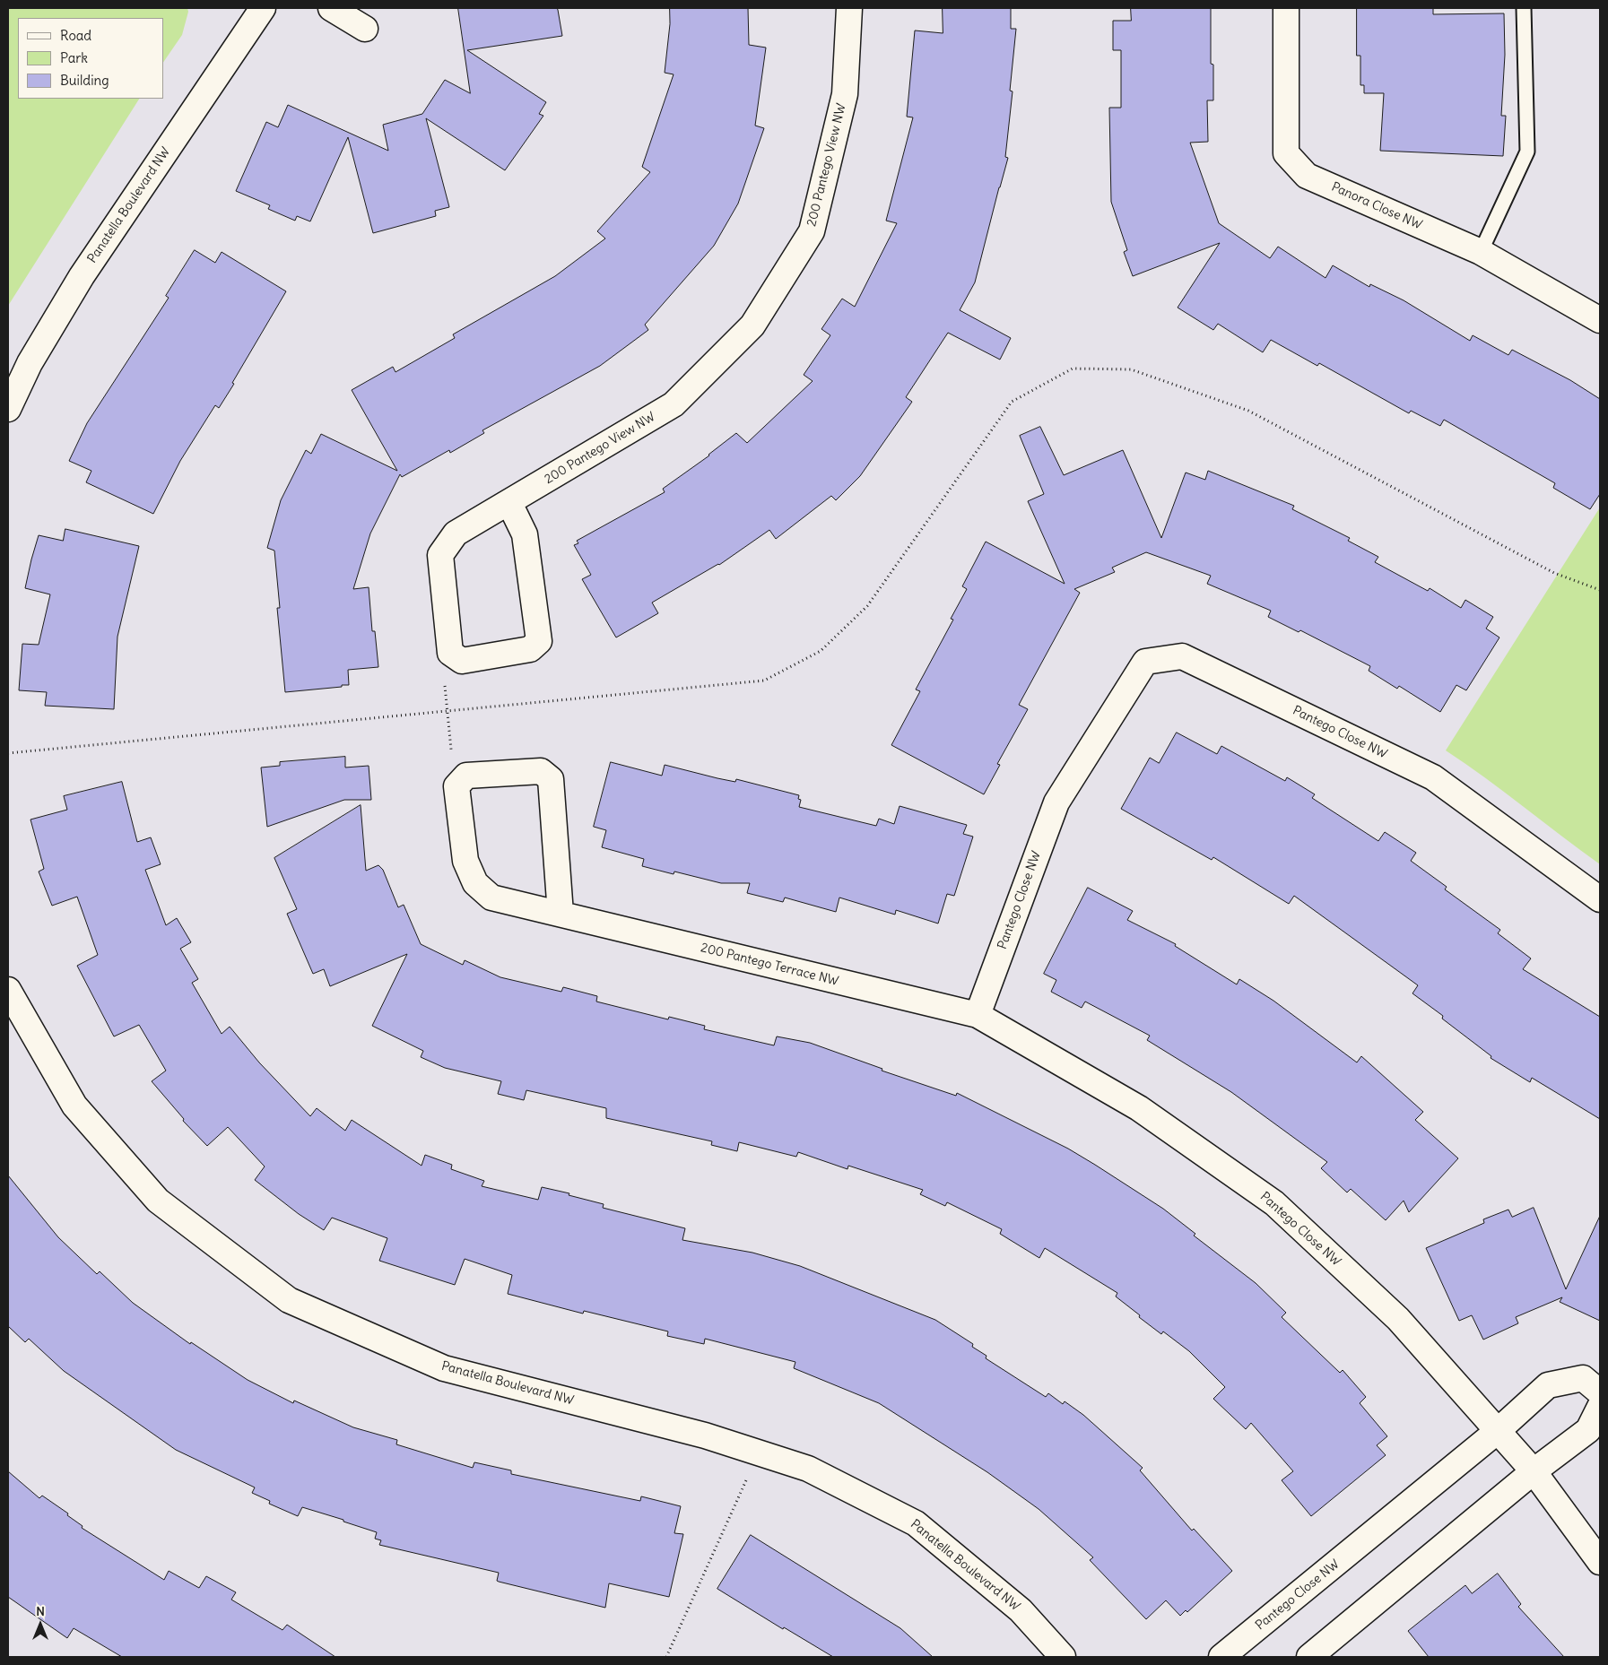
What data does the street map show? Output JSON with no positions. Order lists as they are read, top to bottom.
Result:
{
  "streets": {
    "street": [
      "200 Pantego View NW",
      "Panatella Boulevard NW",
      "Panora Close NW",
      "Pantego Close NW",
      "200 Pantego Terrace NW"
    ]
  },
  "crossings": [
    ["Pantego Close NW", "200 Pantego Terrace NW"]
  ],
  "legend": ["Road", "Park", "Building"],
  "north": "top"
}
